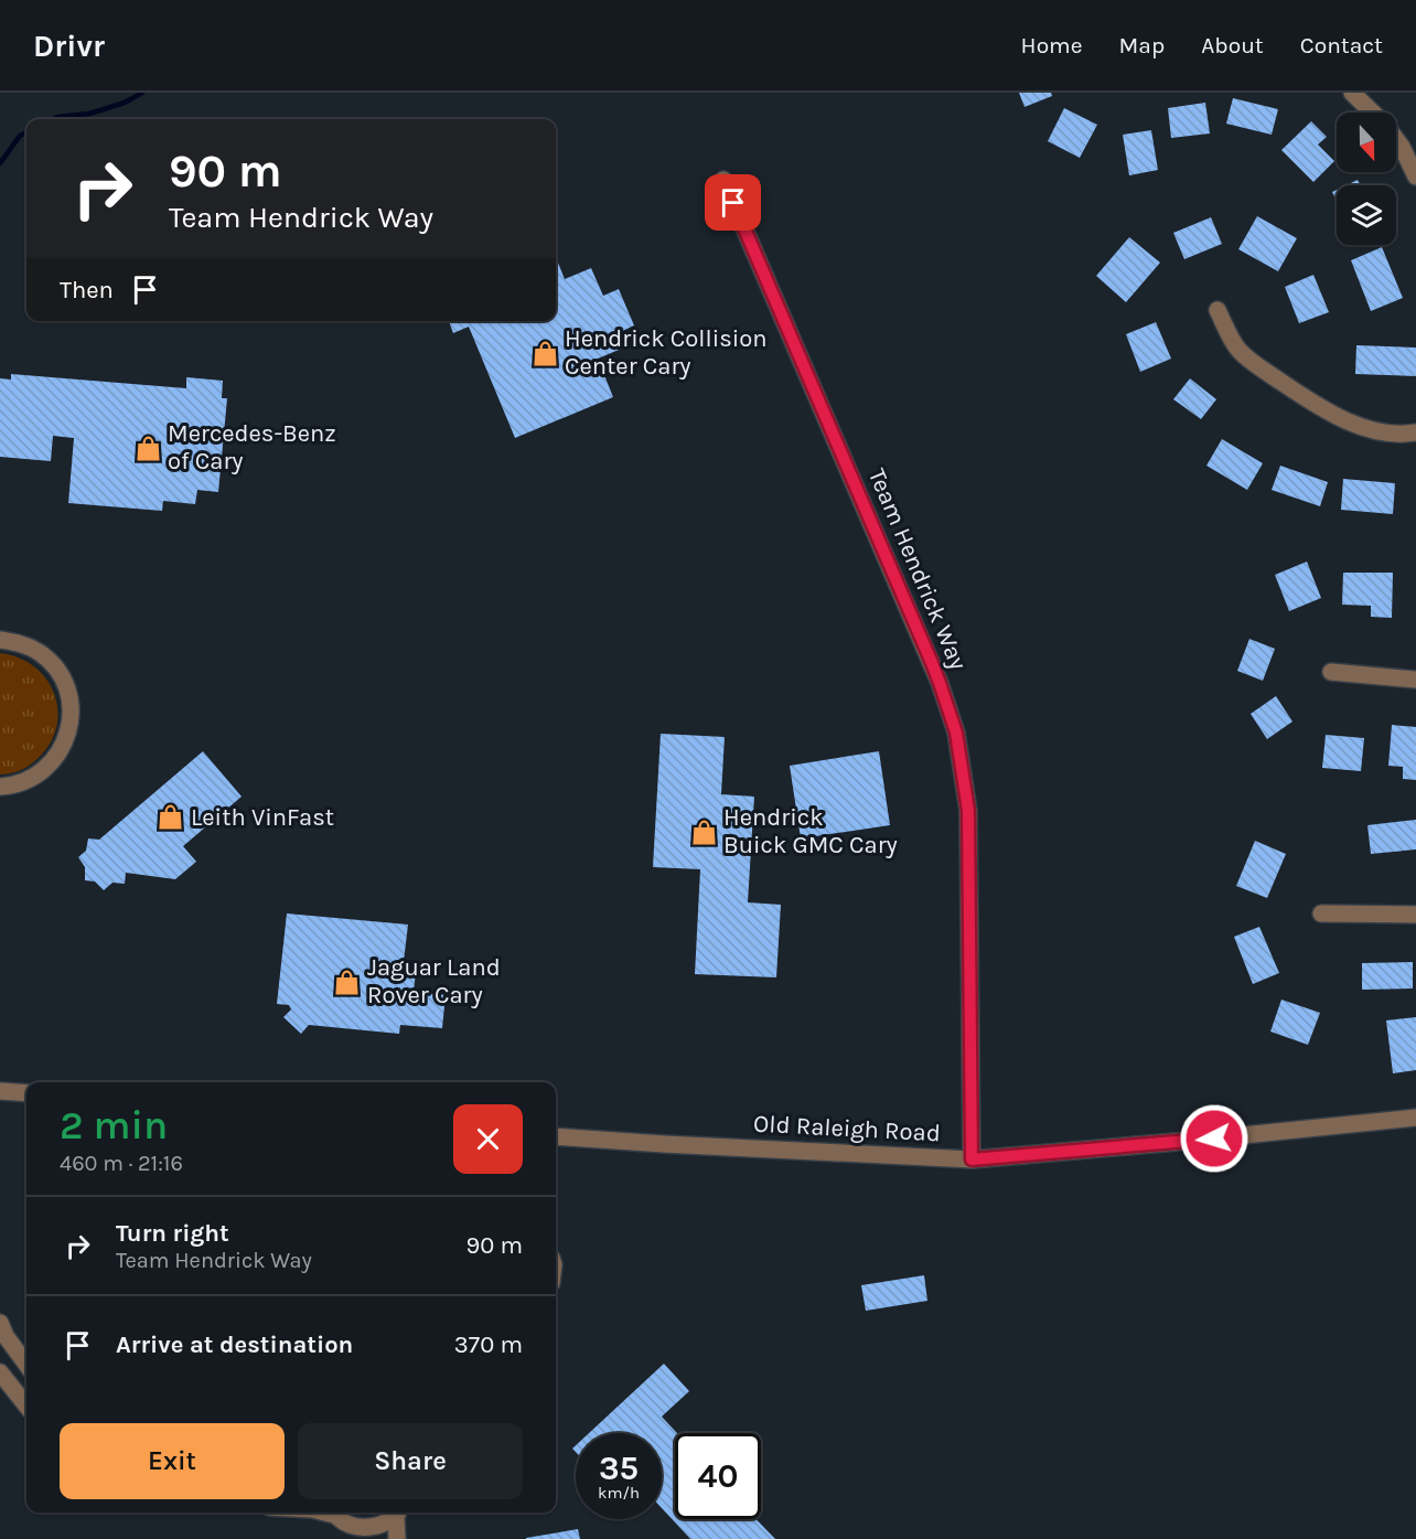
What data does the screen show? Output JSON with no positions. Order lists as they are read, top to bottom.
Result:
{
  "streets": {
    "street": ["Team Hendrick Way", "Old Raleigh Road"]
  },
  "crossings": [
    ["Team Hendrick Way", "Old Raleigh Road"]
  ],
  "places": {
    "shop": [
      "Hendrick Collision Center Cary",
      "Mercedes-Benz of Cary",
      "Leith VinFast",
      "Hendrick Buick GMC Cary",
      "Jaguar Land Rover Cary"
    ]
  },
  "north": "bottom",
  "page": {
    "header": "Drivr",
    "nav": [
      "Home",
      "Map",
      "About",
      "Contact"
    ],
    "turn": ["90 m", "Team Hendrick Way"],
    "then": "Then",
    "heading": ["2 min", "460 m · 21:16"],
    "list": [
      {
        "name": "Turn right",
        "note": "Team Hendrick Way",
        "value": "90 m"
      },
      {
        "name": "Arrive at destination",
        "value": "370 m"
      }
    ],
    "buttons": ["Exit", "Share"],
    "speed": "35 km/h",
    "limit": "40"
  }
}
